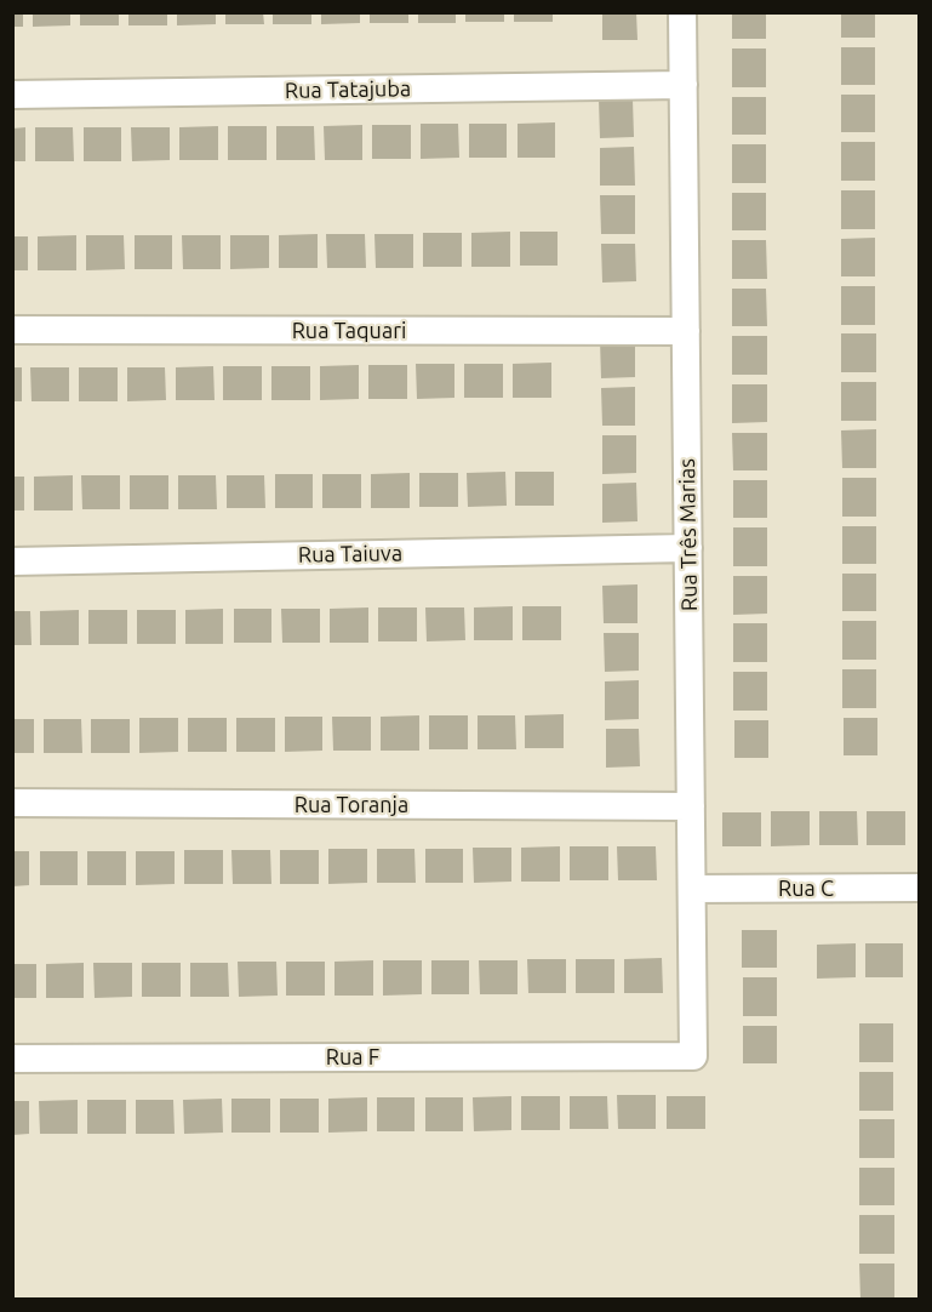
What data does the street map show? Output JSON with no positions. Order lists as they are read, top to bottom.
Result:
{
  "streets": {
    "street": [
      "Rua Tatajuba",
      "Rua Taquari",
      "Rua Três Marias",
      "Rua Taiuva",
      "Rua Toranja",
      "Rua C",
      "Rua F"
    ]
  },
  "crossings": [
    ["Rua Tatajuba", "Rua Três Marias"],
    ["Rua Taquari", "Rua Três Marias"],
    ["Rua Três Marias", "Rua Taiuva"],
    ["Rua Três Marias", "Rua Toranja"],
    ["Rua Três Marias", "Rua C"],
    ["Rua Três Marias", "Rua F"]
  ]
}
